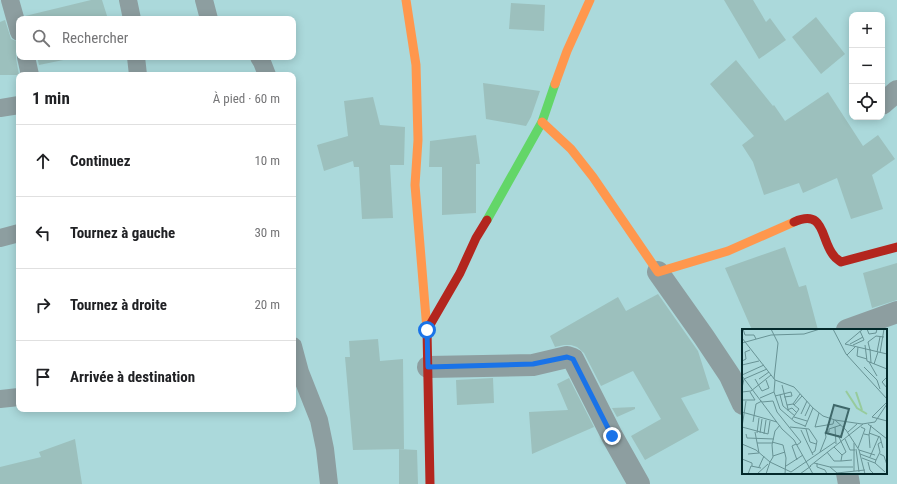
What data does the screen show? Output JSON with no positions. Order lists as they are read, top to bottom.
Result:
{
  "page": {
    "map_buttons": ["+", "−"],
    "search": "Rechercher",
    "heading": ["1 min", "À pied · 60 m"],
    "list": [
      ["Continuez", "10 m"],
      ["Tournez à gauche", "30 m"],
      ["Tournez à droite", "20 m"],
      "Arrivée à destination"
    ]
  }
}
